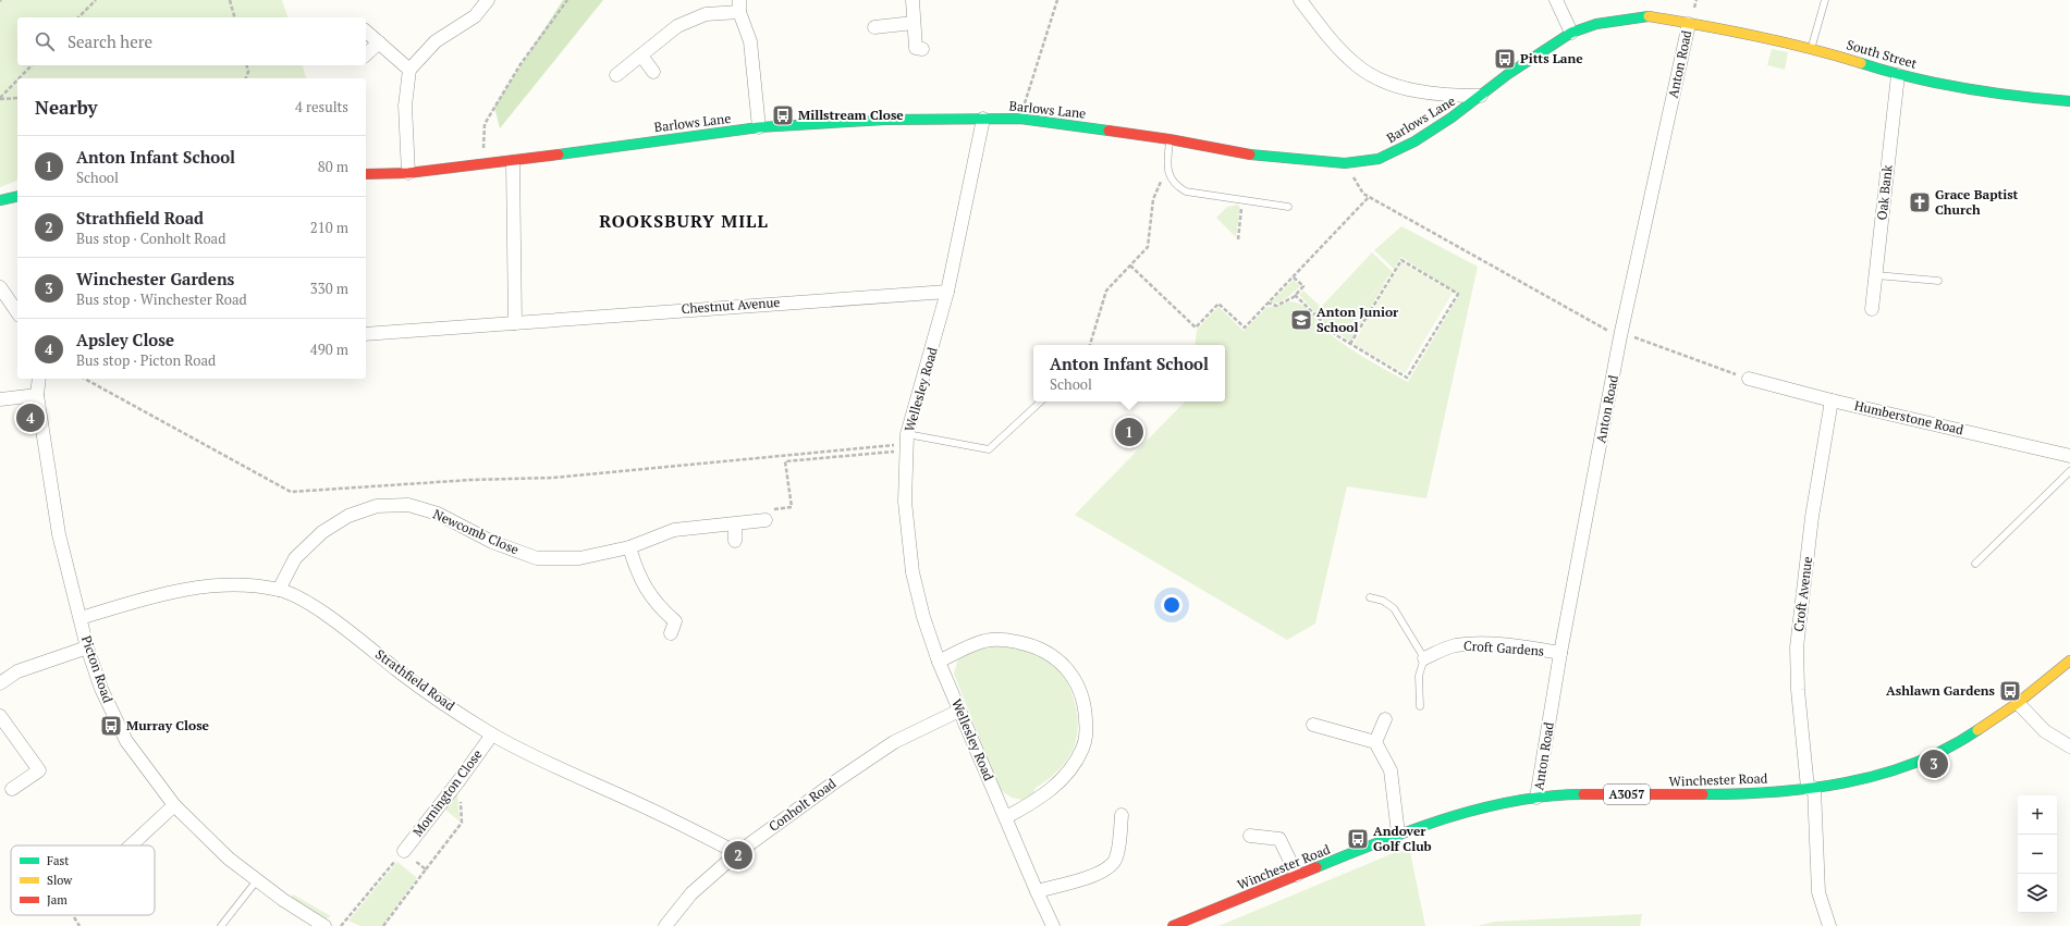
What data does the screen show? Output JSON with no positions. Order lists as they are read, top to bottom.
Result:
{
  "streets": {
    "street": [
      "South Street",
      "Anton Road",
      "Barlows Lane",
      "Oak Bank",
      "Chestnut Avenue",
      "Wellesley Road",
      "Humberstone Road",
      "Newcomb Close",
      "Croft Avenue",
      "Croft Gardens",
      "Picton Road",
      "Strathfield Road",
      "Winchester Road",
      "Mornington Close",
      "A3057",
      "Conholt Road"
    ]
  },
  "crossings": [
    ["South Street", "Anton Road"],
    ["South Street", "Barlows Lane"],
    ["South Street", "Oak Bank"],
    ["Anton Road", "Barlows Lane"],
    ["Anton Road", "Croft Gardens"],
    ["Anton Road", "Winchester Road"],
    ["Barlows Lane", "Wellesley Road"],
    ["Chestnut Avenue", "Wellesley Road"],
    ["Wellesley Road", "Conholt Road"],
    ["Humberstone Road", "Croft Avenue"],
    ["Newcomb Close", "Strathfield Road"],
    ["Croft Avenue", "Winchester Road"],
    ["Picton Road", "Strathfield Road"],
    ["Strathfield Road", "Mornington Close"],
    ["Strathfield Road", "Conholt Road"]
  ],
  "districts": ["ROOKSBURY MILL"],
  "places": {
    "bus stop": [
      "Pitts Lane",
      "Millstream Close",
      "Ashlawn Gardens",
      "Murray Close",
      "Andover Golf Club"
    ],
    "church": ["Grace Baptist Church"],
    "school or university": ["Anton Junior School"]
  },
  "legend": ["Fast", "Slow", "Jam"],
  "page": {
    "search": "Search here",
    "heading": ["Nearby", "4 results"],
    "list": [
      {
        "mark": "1",
        "name": "Anton Infant School",
        "note": "School",
        "value": "80 m"
      },
      {
        "mark": "2",
        "name": "Strathfield Road",
        "note": "Bus stop · Conholt Road",
        "value": "210 m"
      },
      {
        "mark": "3",
        "name": "Winchester Gardens",
        "note": "Bus stop · Winchester Road",
        "value": "330 m"
      },
      {
        "mark": "4",
        "name": "Apsley Close",
        "note": "Bus stop · Picton Road",
        "value": "490 m"
      }
    ],
    "popup": ["Anton Infant School", "School"],
    "pins": [
      "4",
      "1",
      "3",
      "2"
    ],
    "map_buttons": ["+", "−"]
  }
}
